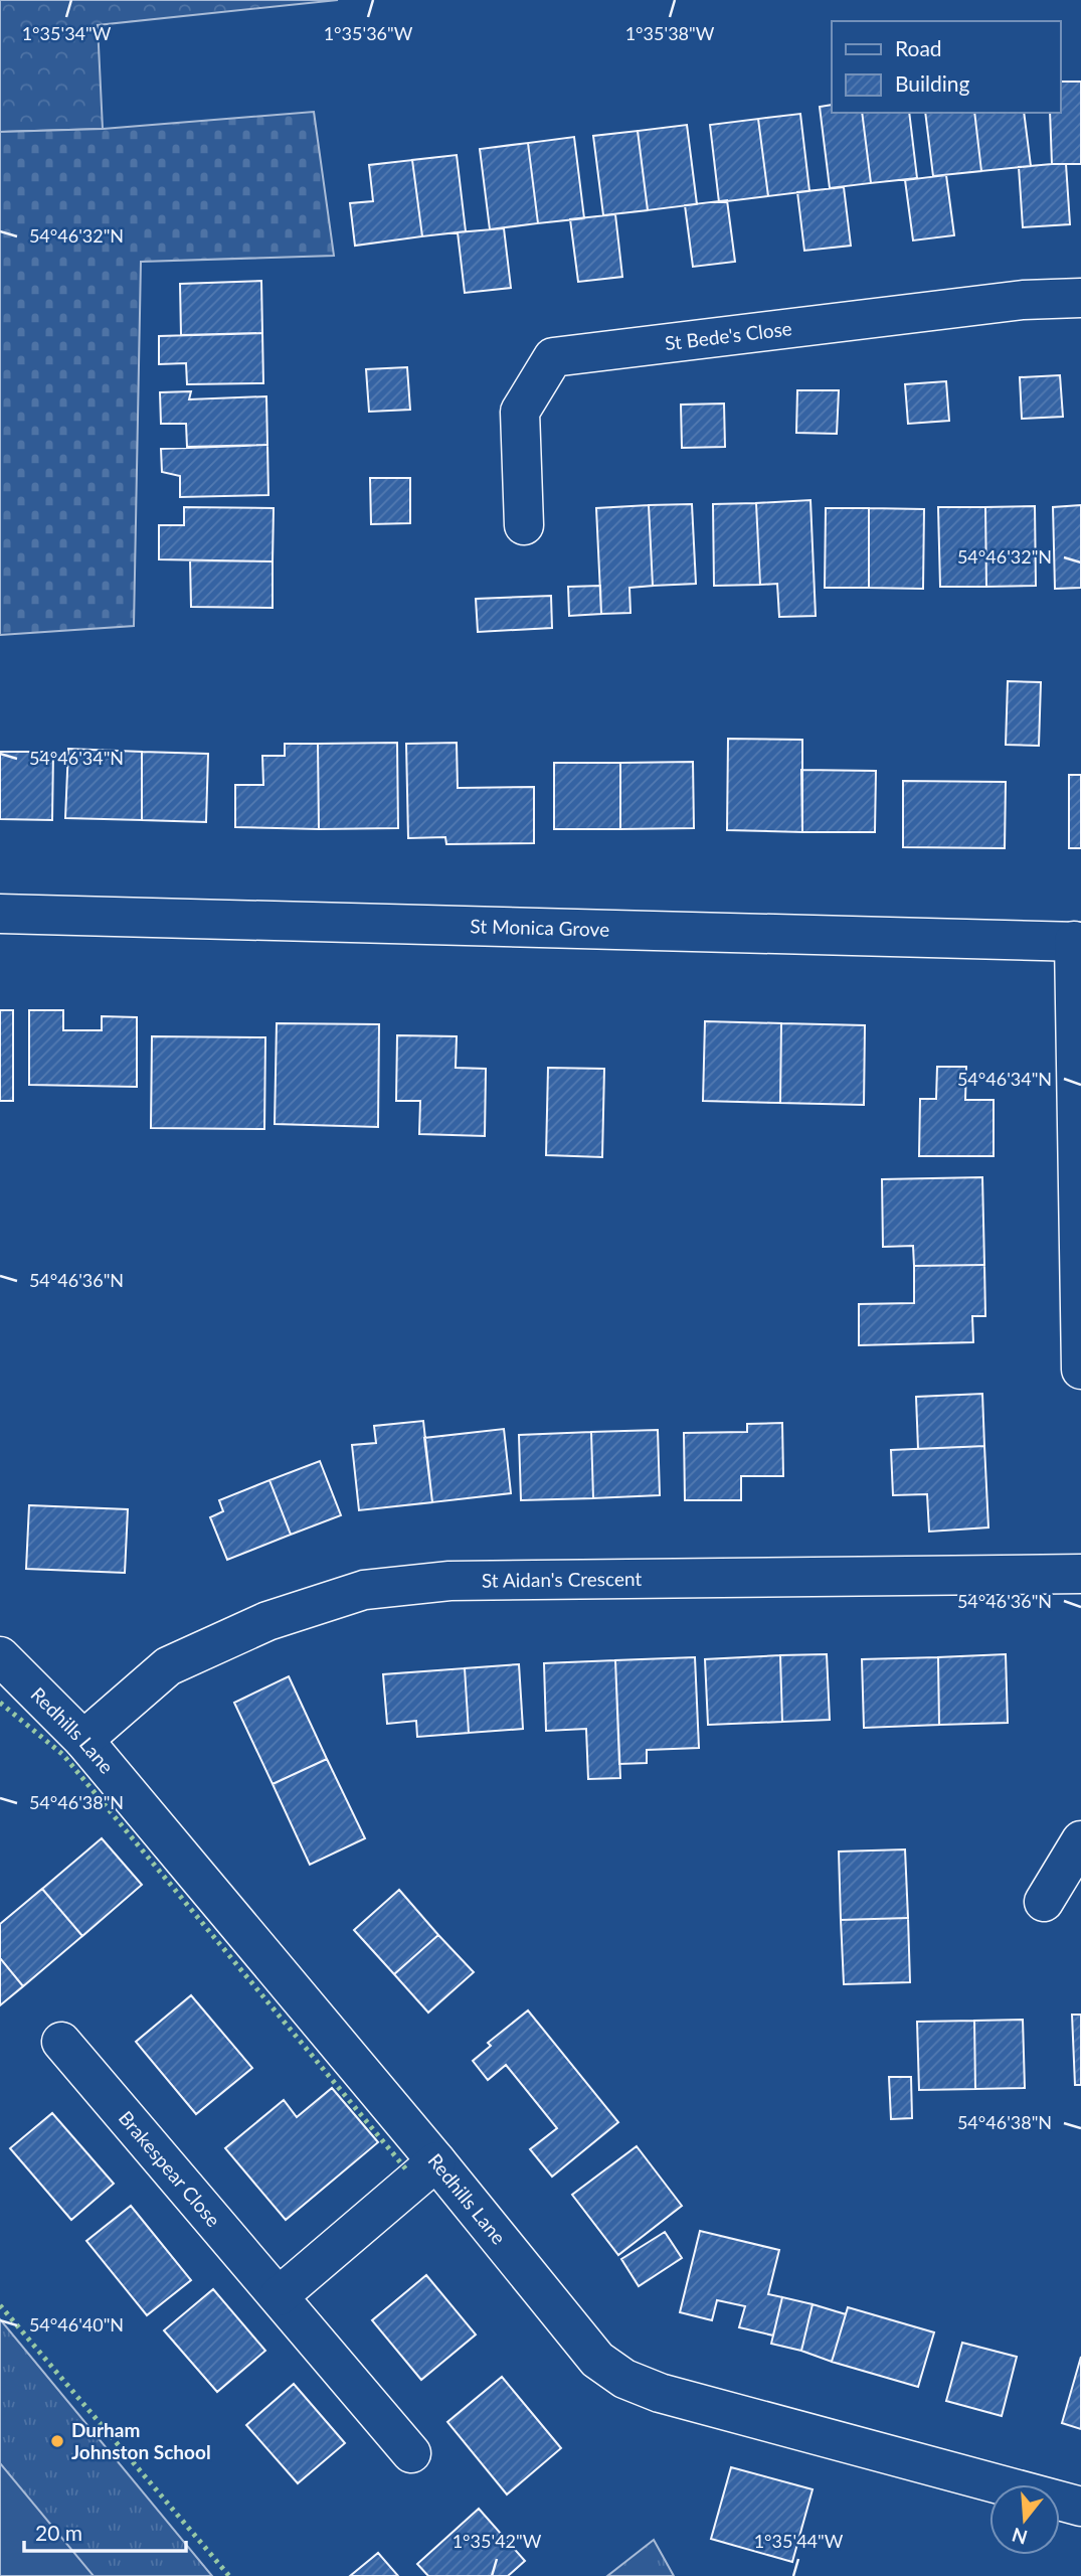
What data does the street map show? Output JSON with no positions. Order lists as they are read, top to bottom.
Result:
{
  "streets": {
    "street": [
      "St Bede's Close",
      "St Monica Grove",
      "St Aidan's Crescent",
      "Redhills Lane",
      "Brakespear Close"
    ]
  },
  "crossings": [
    ["St Aidan's Crescent", "Redhills Lane"]
  ],
  "places": ["Durham Johnston School"],
  "legend": ["Road", "Building"],
  "scale_bar": "20 m",
  "north": "bottom",
  "coordinates": [
    "1°35'34\"W",
    "1°35'36\"W",
    "1°35'38\"W",
    "54°46'32\"N",
    "54°46'34\"N",
    "54°46'36\"N",
    "54°46'38\"N",
    "54°46'40\"N",
    "1°35'42\"W",
    "1°35'44\"W"
  ]
}
